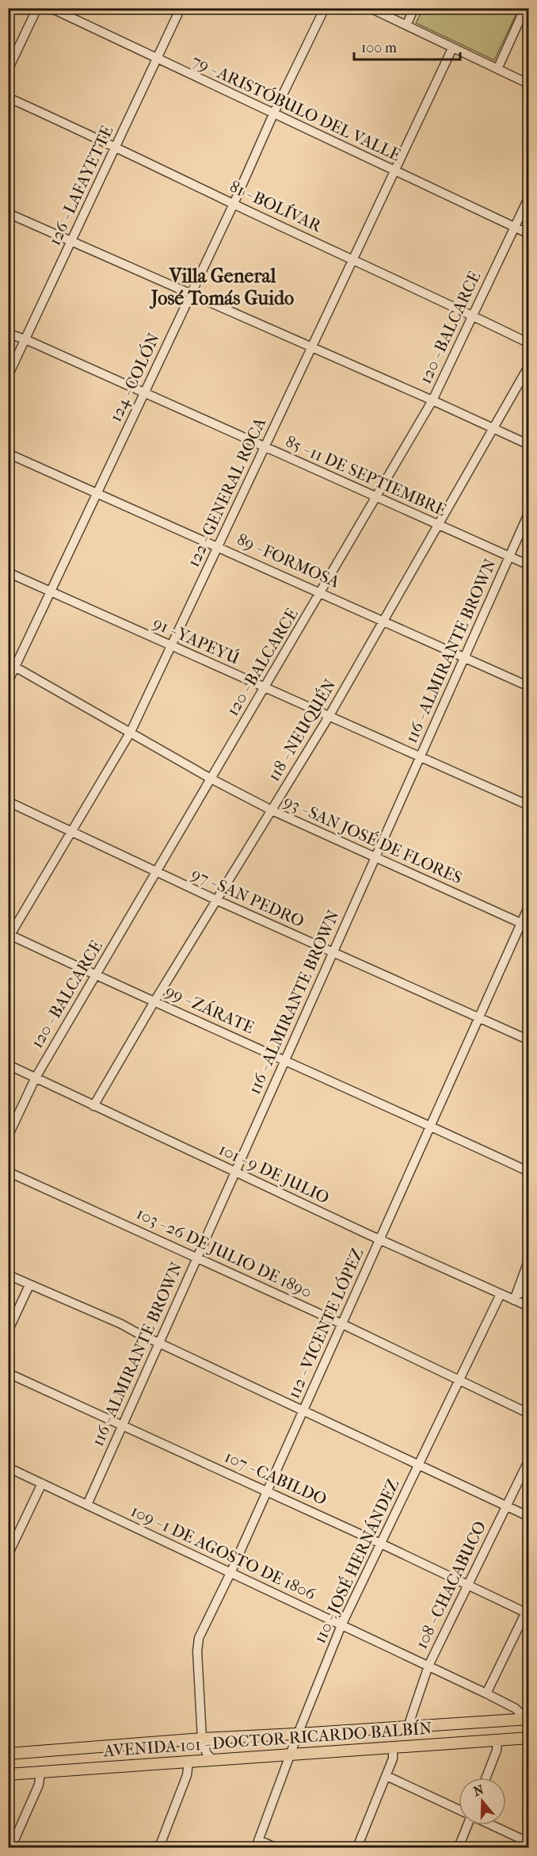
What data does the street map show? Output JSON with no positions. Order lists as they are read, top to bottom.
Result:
{
  "streets": {
    "main road": ["AVENIDA 101 - DOCTOR RICARDO BALBÍN"],
    "street": [
      "79 - ARISTÓBULO DEL VALLE",
      "126 - LAFAYETTE",
      "81 - BOLÍVAR",
      "120 - BALCARCE",
      "124 - COLÓN",
      "85 - 11 DE SEPTIEMBRE",
      "122 - GENERAL ROCA",
      "89 - FORMOSA",
      "91 - YAPEYÚ",
      "116 - ALMIRANTE BROWN",
      "118 - NEUQUÉN",
      "93 - SAN JOSÉ DE FLORES",
      "97 - SAN PEDRO",
      "99 - ZÁRATE",
      "101 - 9 DE JULIO",
      "103 - 26 DE JULIO DE 1890",
      "112 - VICENTE LÓPEZ",
      "107 - CABILDO",
      "109 - 1 DE AGOSTO DE 1806",
      "110 - JOSÉ HERNÁNDEZ",
      "108 - CHACABUCO"
    ]
  },
  "crossings": [
    ["79 - ARISTÓBULO DEL VALLE", "126 - LAFAYETTE"],
    ["79 - ARISTÓBULO DEL VALLE", "120 - BALCARCE"],
    ["79 - ARISTÓBULO DEL VALLE", "124 - COLÓN"],
    ["79 - ARISTÓBULO DEL VALLE", "122 - GENERAL ROCA"],
    ["126 - LAFAYETTE", "81 - BOLÍVAR"],
    ["126 - LAFAYETTE", "85 - 11 DE SEPTIEMBRE"],
    ["81 - BOLÍVAR", "120 - BALCARCE"],
    ["81 - BOLÍVAR", "124 - COLÓN"],
    ["81 - BOLÍVAR", "122 - GENERAL ROCA"],
    ["120 - BALCARCE", "85 - 11 DE SEPTIEMBRE"],
    ["120 - BALCARCE", "89 - FORMOSA"],
    ["120 - BALCARCE", "91 - YAPEYÚ"],
    ["120 - BALCARCE", "93 - SAN JOSÉ DE FLORES"],
    ["120 - BALCARCE", "97 - SAN PEDRO"],
    ["120 - BALCARCE", "99 - ZÁRATE"],
    ["120 - BALCARCE", "101 - 9 DE JULIO"],
    ["124 - COLÓN", "85 - 11 DE SEPTIEMBRE"],
    ["124 - COLÓN", "89 - FORMOSA"],
    ["124 - COLÓN", "91 - YAPEYÚ"],
    ["124 - COLÓN", "93 - SAN JOSÉ DE FLORES"],
    ["85 - 11 DE SEPTIEMBRE", "122 - GENERAL ROCA"],
    ["85 - 11 DE SEPTIEMBRE", "116 - ALMIRANTE BROWN"],
    ["85 - 11 DE SEPTIEMBRE", "118 - NEUQUÉN"],
    ["122 - GENERAL ROCA", "89 - FORMOSA"],
    ["122 - GENERAL ROCA", "91 - YAPEYÚ"],
    ["122 - GENERAL ROCA", "93 - SAN JOSÉ DE FLORES"],
    ["122 - GENERAL ROCA", "97 - SAN PEDRO"],
    ["122 - GENERAL ROCA", "99 - ZÁRATE"],
    ["89 - FORMOSA", "116 - ALMIRANTE BROWN"],
    ["89 - FORMOSA", "118 - NEUQUÉN"],
    ["91 - YAPEYÚ", "116 - ALMIRANTE BROWN"],
    ["91 - YAPEYÚ", "118 - NEUQUÉN"],
    ["116 - ALMIRANTE BROWN", "93 - SAN JOSÉ DE FLORES"],
    ["116 - ALMIRANTE BROWN", "97 - SAN PEDRO"],
    ["116 - ALMIRANTE BROWN", "99 - ZÁRATE"],
    ["116 - ALMIRANTE BROWN", "101 - 9 DE JULIO"],
    ["116 - ALMIRANTE BROWN", "103 - 26 DE JULIO DE 1890"],
    ["116 - ALMIRANTE BROWN", "107 - CABILDO"],
    ["116 - ALMIRANTE BROWN", "109 - 1 DE AGOSTO DE 1806"],
    ["118 - NEUQUÉN", "93 - SAN JOSÉ DE FLORES"],
    ["118 - NEUQUÉN", "97 - SAN PEDRO"],
    ["118 - NEUQUÉN", "99 - ZÁRATE"],
    ["118 - NEUQUÉN", "101 - 9 DE JULIO"],
    ["93 - SAN JOSÉ DE FLORES", "112 - VICENTE LÓPEZ"],
    ["97 - SAN PEDRO", "112 - VICENTE LÓPEZ"],
    ["99 - ZÁRATE", "112 - VICENTE LÓPEZ"],
    ["101 - 9 DE JULIO", "112 - VICENTE LÓPEZ"],
    ["101 - 9 DE JULIO", "110 - JOSÉ HERNÁNDEZ"],
    ["103 - 26 DE JULIO DE 1890", "112 - VICENTE LÓPEZ"],
    ["103 - 26 DE JULIO DE 1890", "110 - JOSÉ HERNÁNDEZ"],
    ["112 - VICENTE LÓPEZ", "107 - CABILDO"],
    ["112 - VICENTE LÓPEZ", "109 - 1 DE AGOSTO DE 1806"],
    ["112 - VICENTE LÓPEZ", "AVENIDA 101 - DOCTOR RICARDO BALBÍN"],
    ["107 - CABILDO", "110 - JOSÉ HERNÁNDEZ"],
    ["107 - CABILDO", "108 - CHACABUCO"],
    ["109 - 1 DE AGOSTO DE 1806", "110 - JOSÉ HERNÁNDEZ"],
    ["109 - 1 DE AGOSTO DE 1806", "108 - CHACABUCO"],
    ["109 - 1 DE AGOSTO DE 1806", "AVENIDA 101 - DOCTOR RICARDO BALBÍN"],
    ["110 - JOSÉ HERNÁNDEZ", "AVENIDA 101 - DOCTOR RICARDO BALBÍN"],
    ["108 - CHACABUCO", "AVENIDA 101 - DOCTOR RICARDO BALBÍN"]
  ],
  "districts": ["Villa General José Tomás Guido"],
  "scale_bar": "100 m",
  "north": "top"
}
